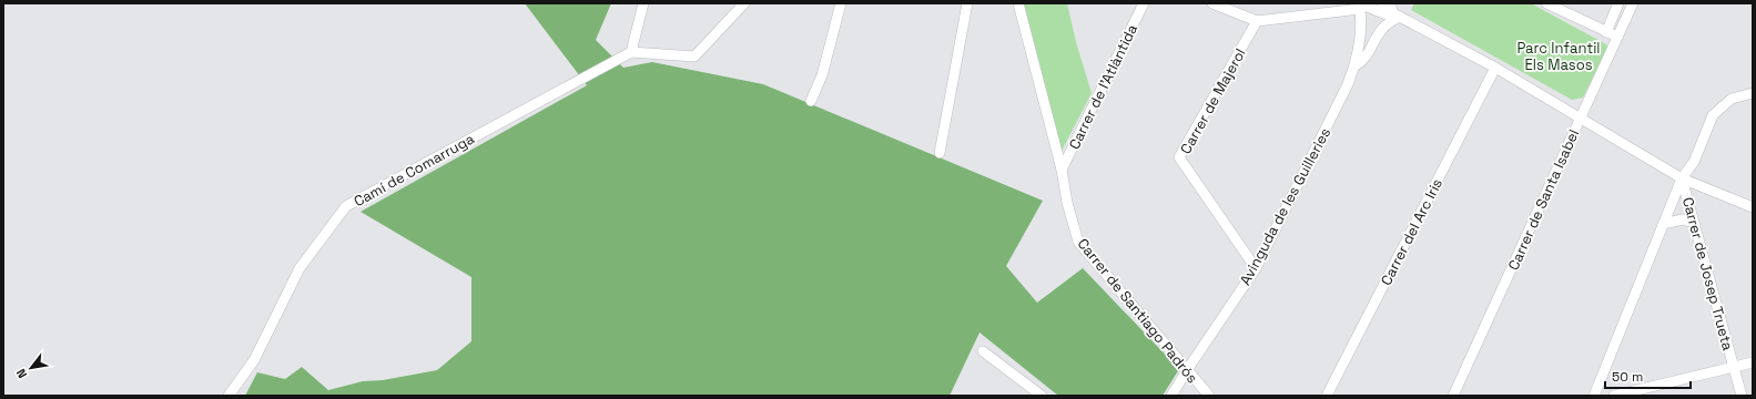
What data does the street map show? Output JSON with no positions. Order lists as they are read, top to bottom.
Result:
{
  "streets": {
    "street": [
      "Carrer de l'Atlàntida",
      "Carrer de Majerol",
      "Camí de Comarruga",
      "Carrer de Santa Isabel",
      "Avinguda de les Guilleries",
      "Carrer del Arc Iris",
      "Carrer de Josep Trueta",
      "Carrer de Santiago Padrós"
    ]
  },
  "crossings": [
    ["Carrer de l'Atlàntida", "Carrer de Santiago Padrós"],
    ["Carrer de Majerol", "Avinguda de les Guilleries"],
    ["Avinguda de les Guilleries", "Carrer de Santiago Padrós"]
  ],
  "parks": ["Parc Infantil Els Masos"],
  "scale_bar": "50 m",
  "north": "bottom left"
}
